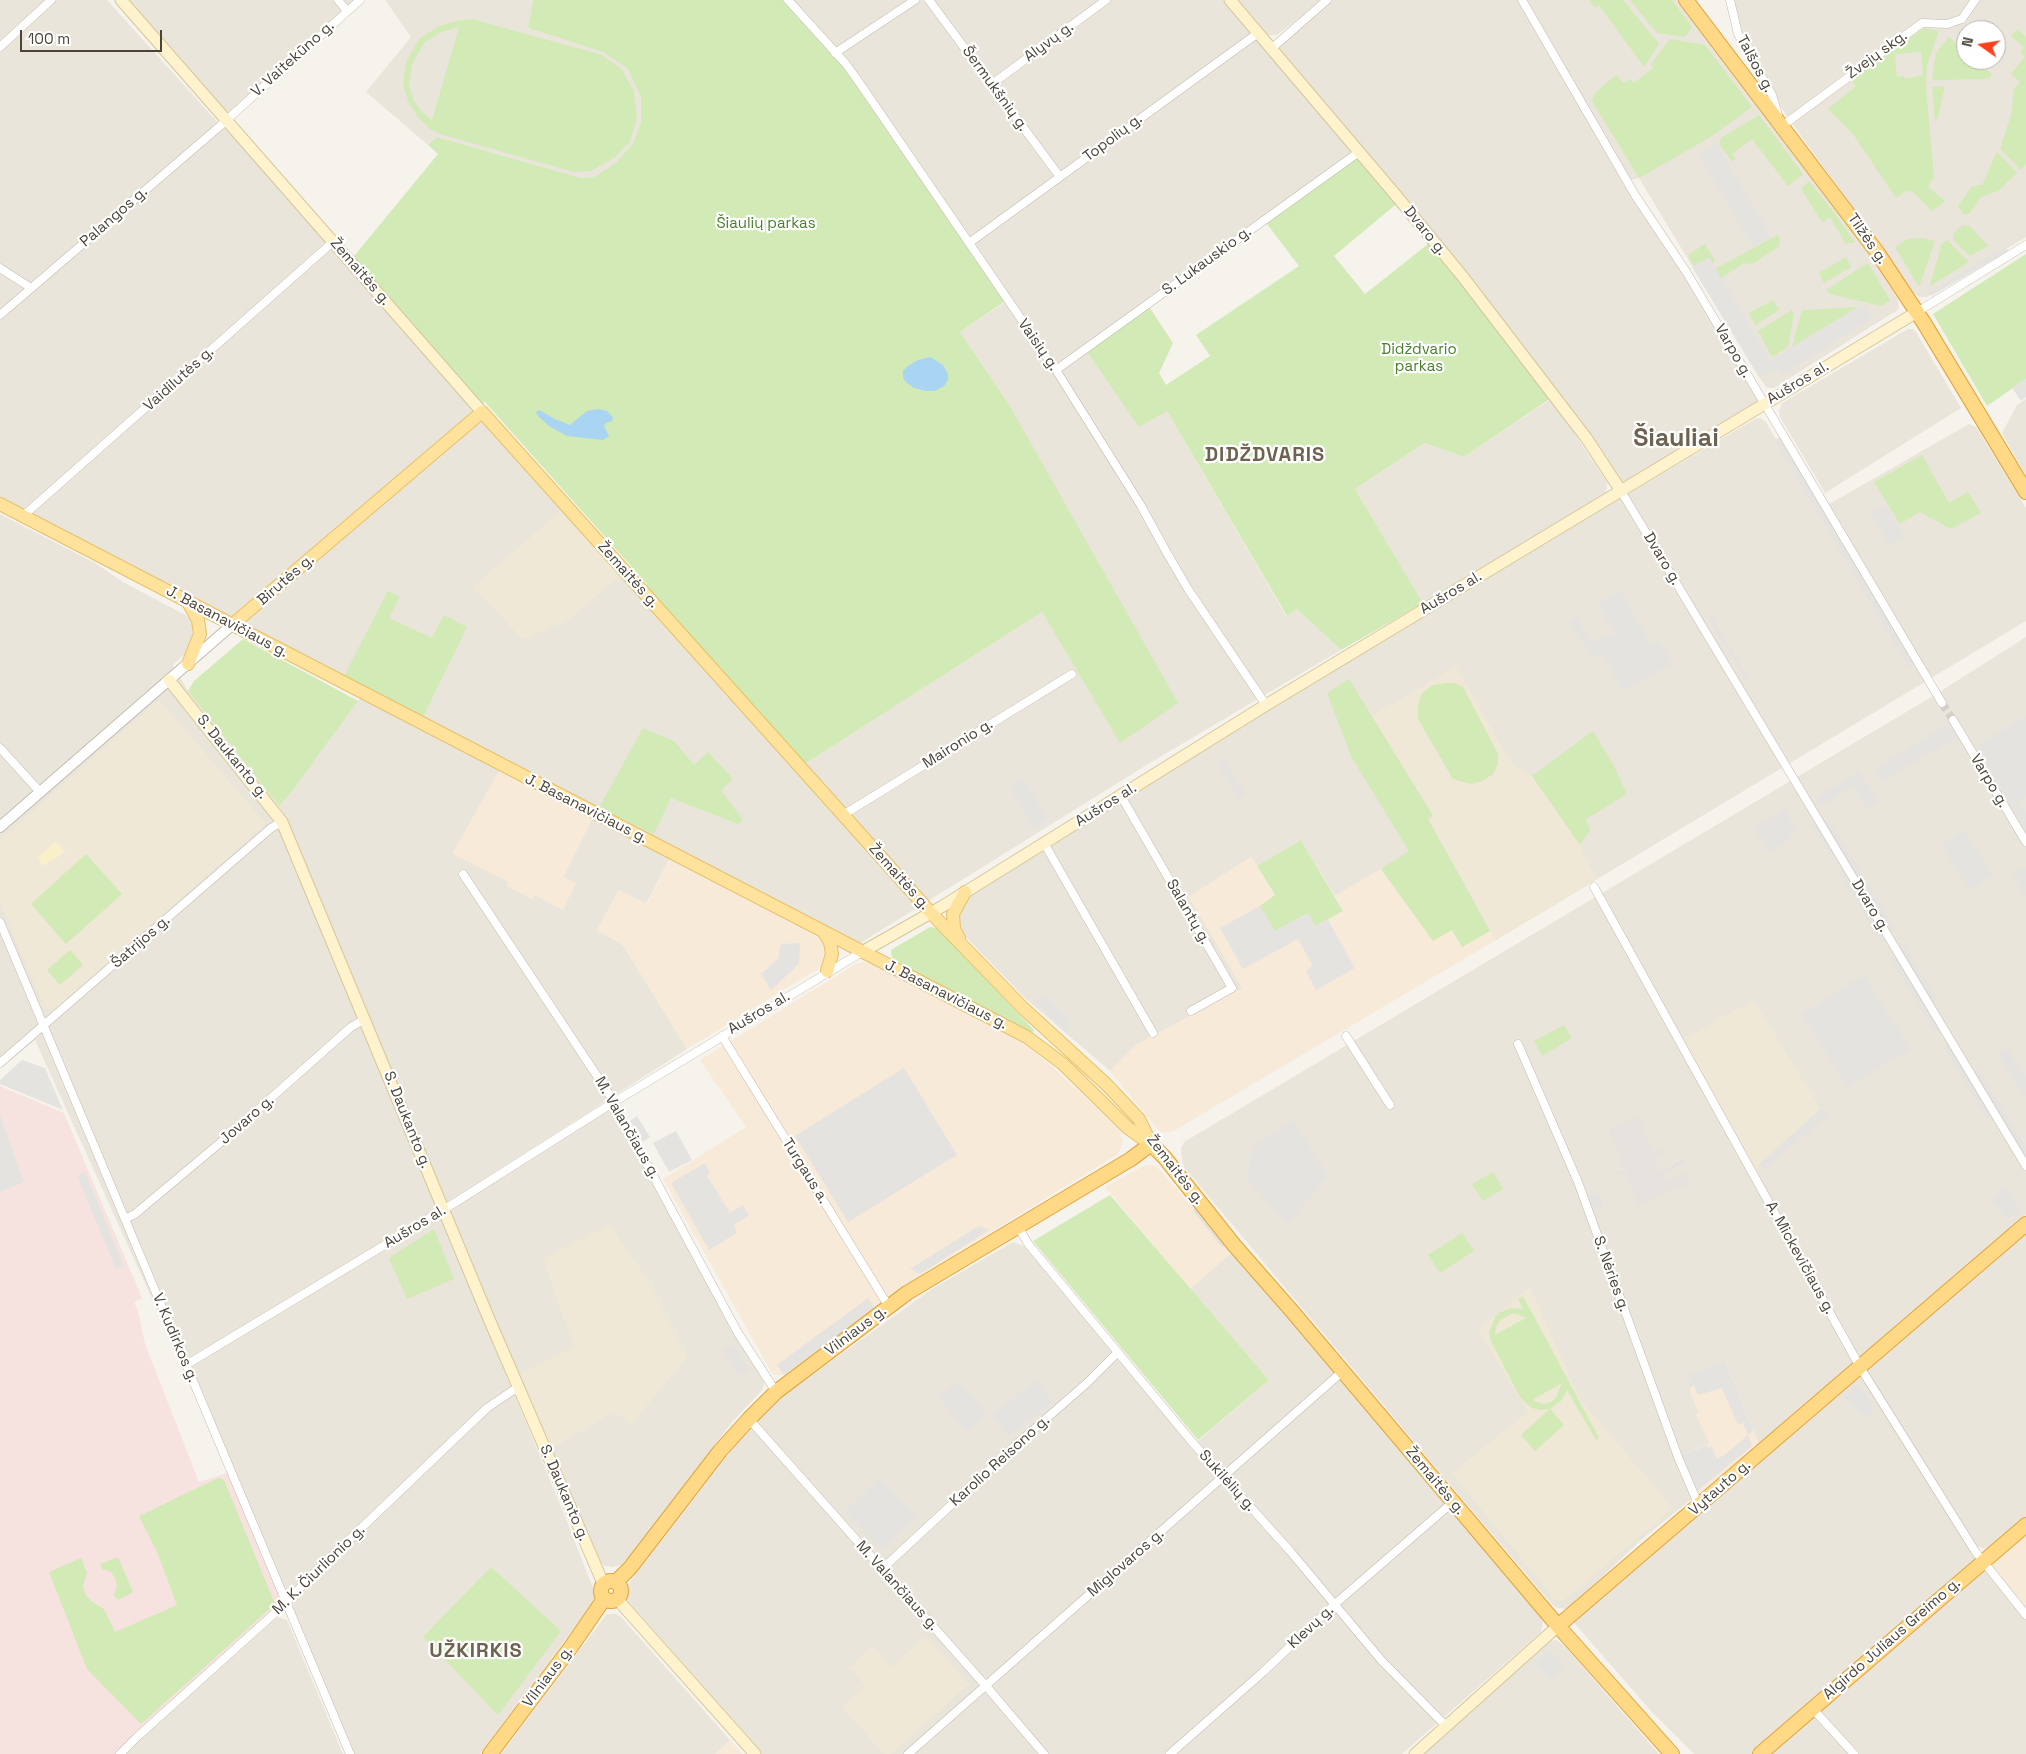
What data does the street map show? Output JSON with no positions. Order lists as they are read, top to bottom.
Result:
{
  "streets": {
    "highway": [
      "Tilžės g.",
      "Žemaitės g.",
      "Vilniaus g.",
      "Vytauto g.",
      "Algirdo Juliaus Greimo g."
    ],
    "main road": [
      "Dvaro g.",
      "Aušros al.",
      "Birutės g.",
      "J. Basanavičiaus g.",
      "S. Daukanto g."
    ],
    "street": [
      "Alyvų g.",
      "Žvejų skg.",
      "V. Vaitekūno g.",
      "Talšos g.",
      "Šermukšnių g.",
      "Topolių g.",
      "Palangos g.",
      "S. Lukauskio g.",
      "Vaisių g.",
      "Varpo g.",
      "Vaidilutės g.",
      "Maironio g.",
      "Salantų g.",
      "Šatrijos g.",
      "Jovaro g.",
      "M. Valančiaus g.",
      "Turgaus a.",
      "A. Mickevičiaus g.",
      "S. Nėries g.",
      "V. Kudirkos g.",
      "Karolio Reisono g.",
      "Sukilėlių g.",
      "Miglovaros g.",
      "M. K. Čiurlionio g.",
      "Klevų g."
    ]
  },
  "crossings": [
    ["Alyvų g.", "Šermukšnių g."],
    ["Žvejų skg.", "Talšos g."],
    ["Žvejų skg.", "Tilžės g."],
    ["V. Vaitekūno g.", "Palangos g."],
    ["V. Vaitekūno g.", "Žemaitės g."],
    ["Talšos g.", "Tilžės g."],
    ["Šermukšnių g.", "Topolių g."],
    ["Topolių g.", "Dvaro g."],
    ["Topolių g.", "Vaisių g."],
    ["Palangos g.", "Žemaitės g."],
    ["Dvaro g.", "S. Lukauskio g."],
    ["Dvaro g.", "Aušros al."],
    ["Tilžės g.", "Aušros al."],
    ["S. Lukauskio g.", "Vaisių g."],
    ["Žemaitės g.", "Vaidilutės g."],
    ["Žemaitės g.", "Aušros al."],
    ["Žemaitės g.", "Birutės g."],
    ["Žemaitės g.", "J. Basanavičiaus g."],
    ["Žemaitės g.", "Maironio g."],
    ["Žemaitės g.", "Vilniaus g."],
    ["Žemaitės g.", "Vytauto g."],
    ["Žemaitės g.", "Miglovaros g."],
    ["Žemaitės g.", "Klevų g."],
    ["Vaisių g.", "Aušros al."],
    ["Varpo g.", "Aušros al."],
    ["Vaidilutės g.", "J. Basanavičiaus g."],
    ["Aušros al.", "J. Basanavičiaus g."],
    ["Aušros al.", "S. Daukanto g."],
    ["Aušros al.", "Salantų g."],
    ["Aušros al.", "M. Valančiaus g."],
    ["Aušros al.", "Turgaus a."],
    ["Aušros al.", "V. Kudirkos g."],
    ["Birutės g.", "J. Basanavičiaus g."],
    ["Birutės g.", "S. Daukanto g."],
    ["J. Basanavičiaus g.", "Vilniaus g."],
    ["S. Daukanto g.", "Šatrijos g."],
    ["S. Daukanto g.", "Jovaro g."],
    ["S. Daukanto g.", "Vilniaus g."],
    ["S. Daukanto g.", "M. K. Čiurlionio g."],
    ["Šatrijos g.", "V. Kudirkos g."],
    ["Jovaro g.", "V. Kudirkos g."],
    ["M. Valančiaus g.", "Vilniaus g."],
    ["M. Valančiaus g.", "Karolio Reisono g."],
    ["M. Valančiaus g.", "Miglovaros g."],
    ["Turgaus a.", "Vilniaus g."],
    ["A. Mickevičiaus g.", "Vytauto g."],
    ["A. Mickevičiaus g.", "Algirdo Juliaus Greimo g."],
    ["S. Nėries g.", "Vytauto g."],
    ["Vilniaus g.", "Sukilėlių g."],
    ["V. Kudirkos g.", "M. K. Čiurlionio g."],
    ["Karolio Reisono g.", "Sukilėlių g."],
    ["Sukilėlių g.", "Vytauto g."],
    ["Sukilėlių g.", "Miglovaros g."],
    ["Sukilėlių g.", "Klevų g."]
  ],
  "districts": ["Šiauliai", "DIDŽDVARIS", "UŽKIRKIS"],
  "parks": ["Šiaulių parkas", "Didždvario parkas"],
  "scale_bar": "100 m",
  "north": "left"
}
